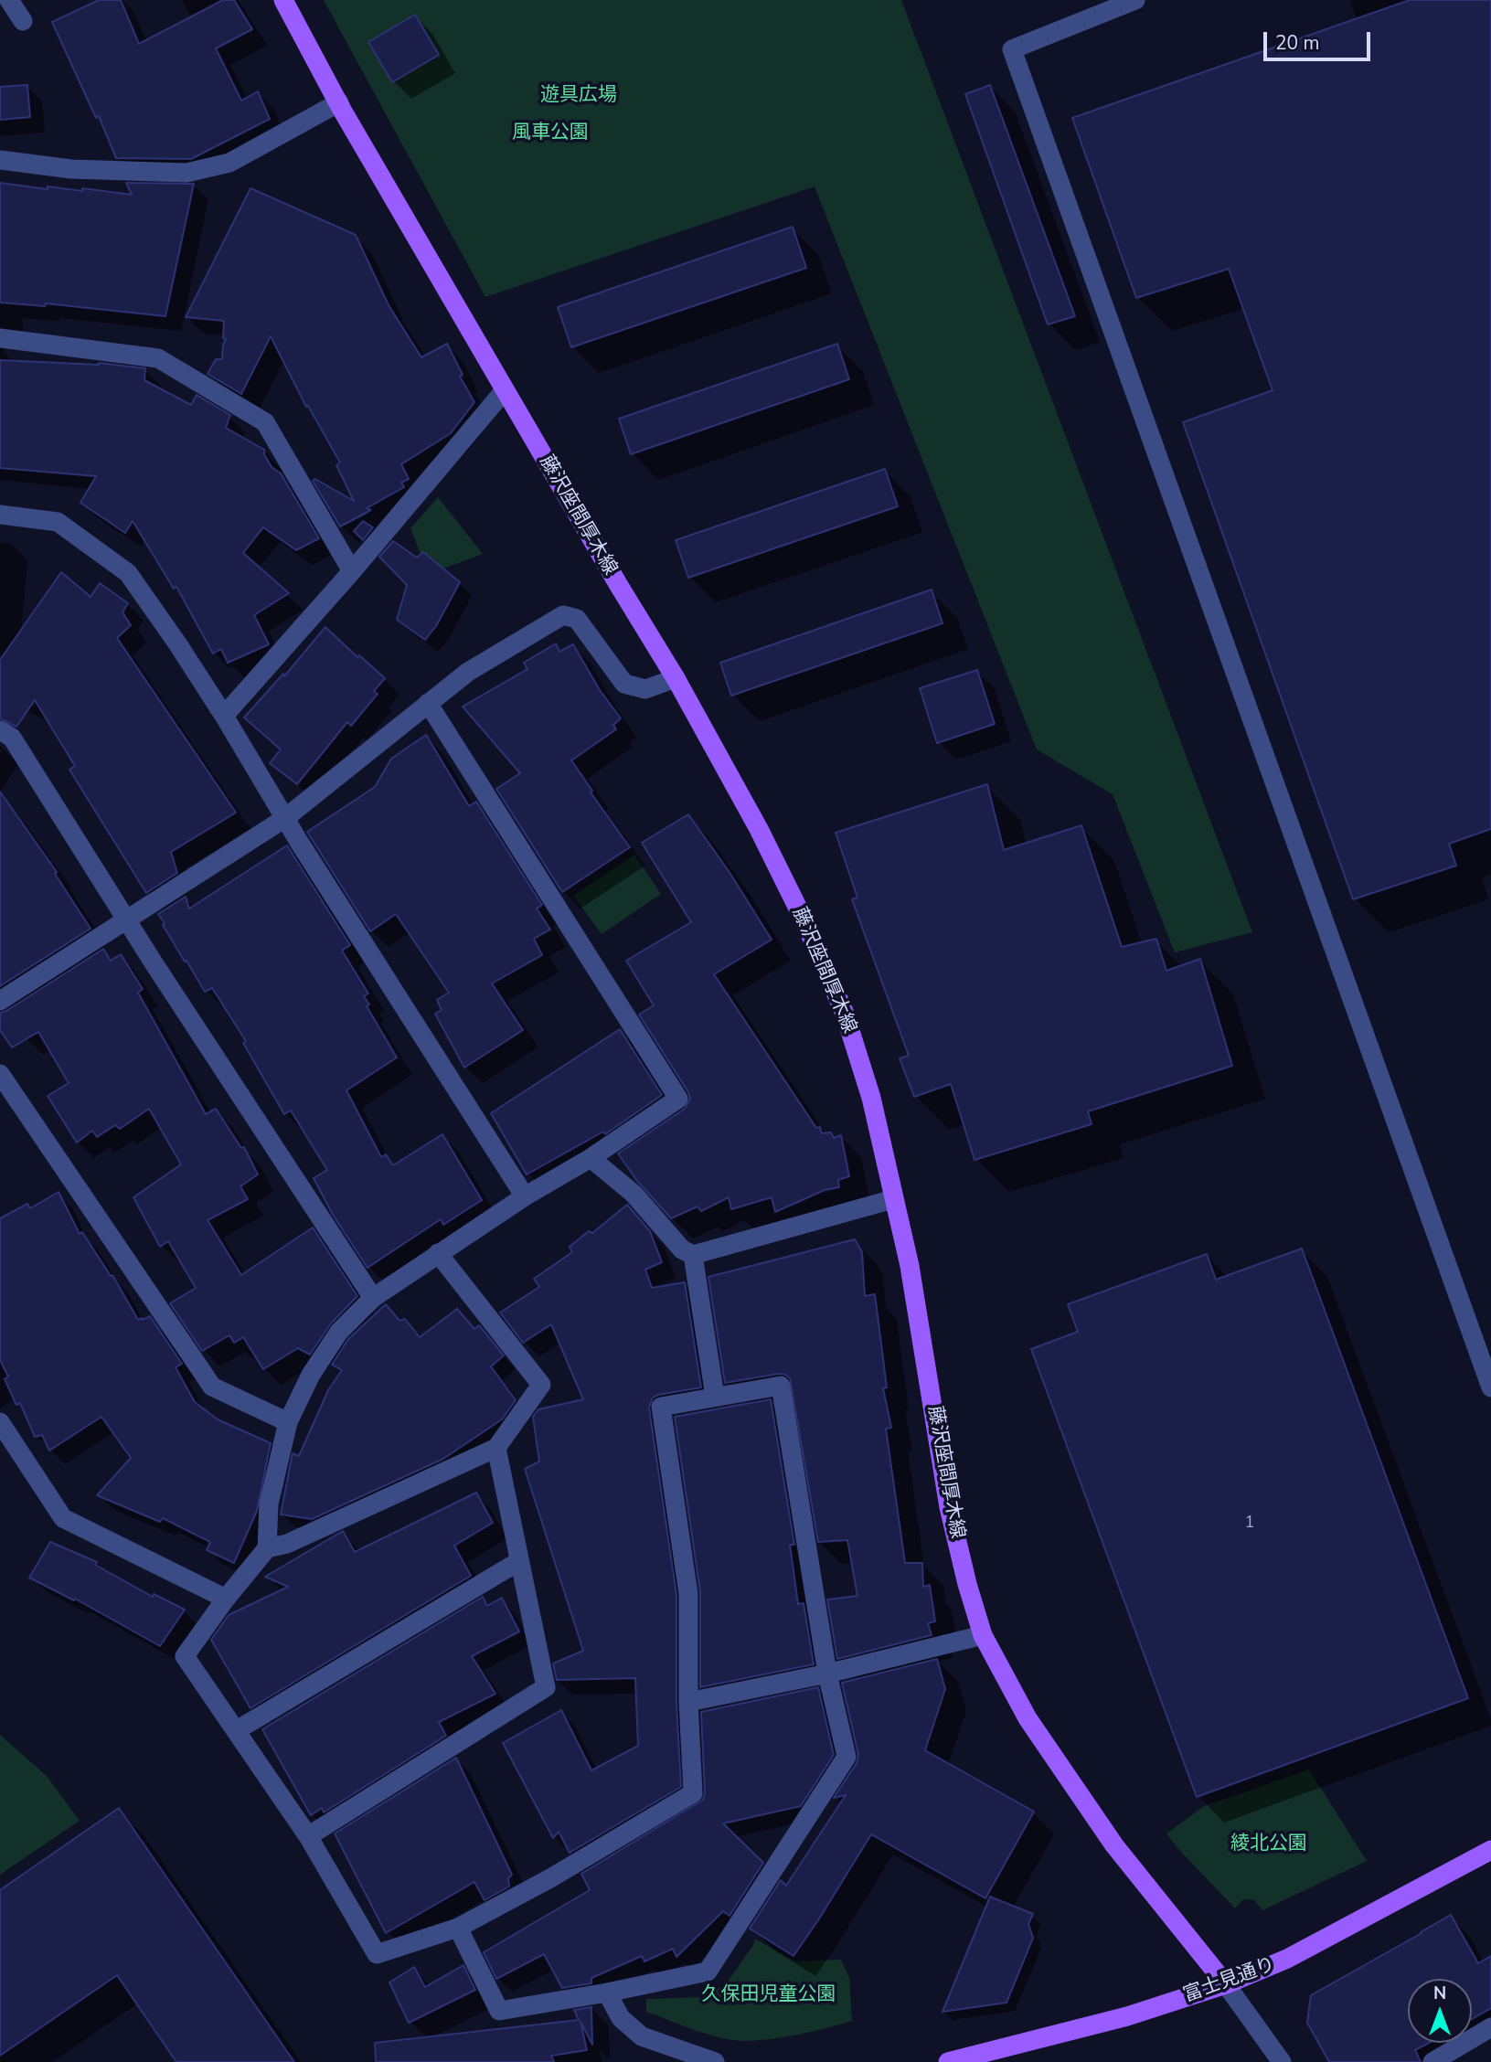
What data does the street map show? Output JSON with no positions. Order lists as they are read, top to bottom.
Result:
{
  "streets": {
    "main road": ["藤沢座間厚木線", "富士見通り"]
  },
  "crossings": [
    ["藤沢座間厚木線", "富士見通り"]
  ],
  "parks": [
    "遊具広場",
    "風車公園",
    "綾北公園",
    "久保田児童公園"
  ],
  "house_numbers": ["1"],
  "scale_bar": "20 m",
  "north": "top"
}
